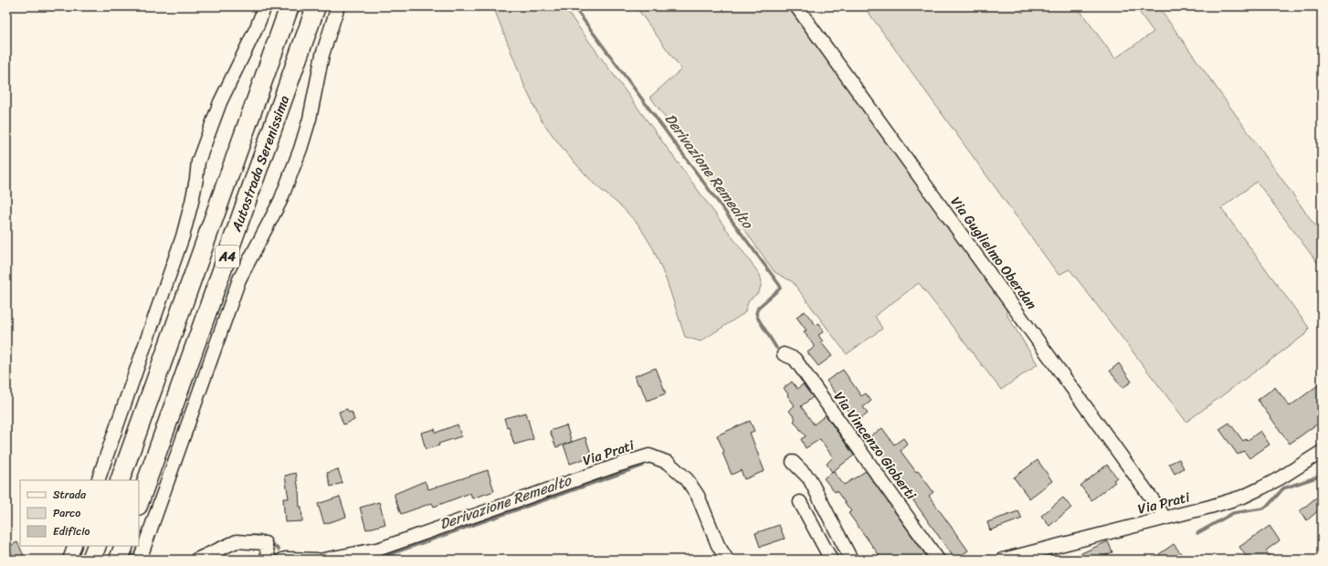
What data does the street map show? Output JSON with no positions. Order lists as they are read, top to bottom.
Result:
{
  "streets": {
    "highway": ["Autostrada Serenissima", "A4"],
    "street": ["Via Guglielmo Oberdan", "Via Vincenzo Gioberti", "Via Prati"]
  },
  "crossings": [
    ["Via Guglielmo Oberdan", "Via Prati"]
  ],
  "water": ["Derivazione Remealto"],
  "legend": ["Strada", "Parco", "Edificio"]
}
